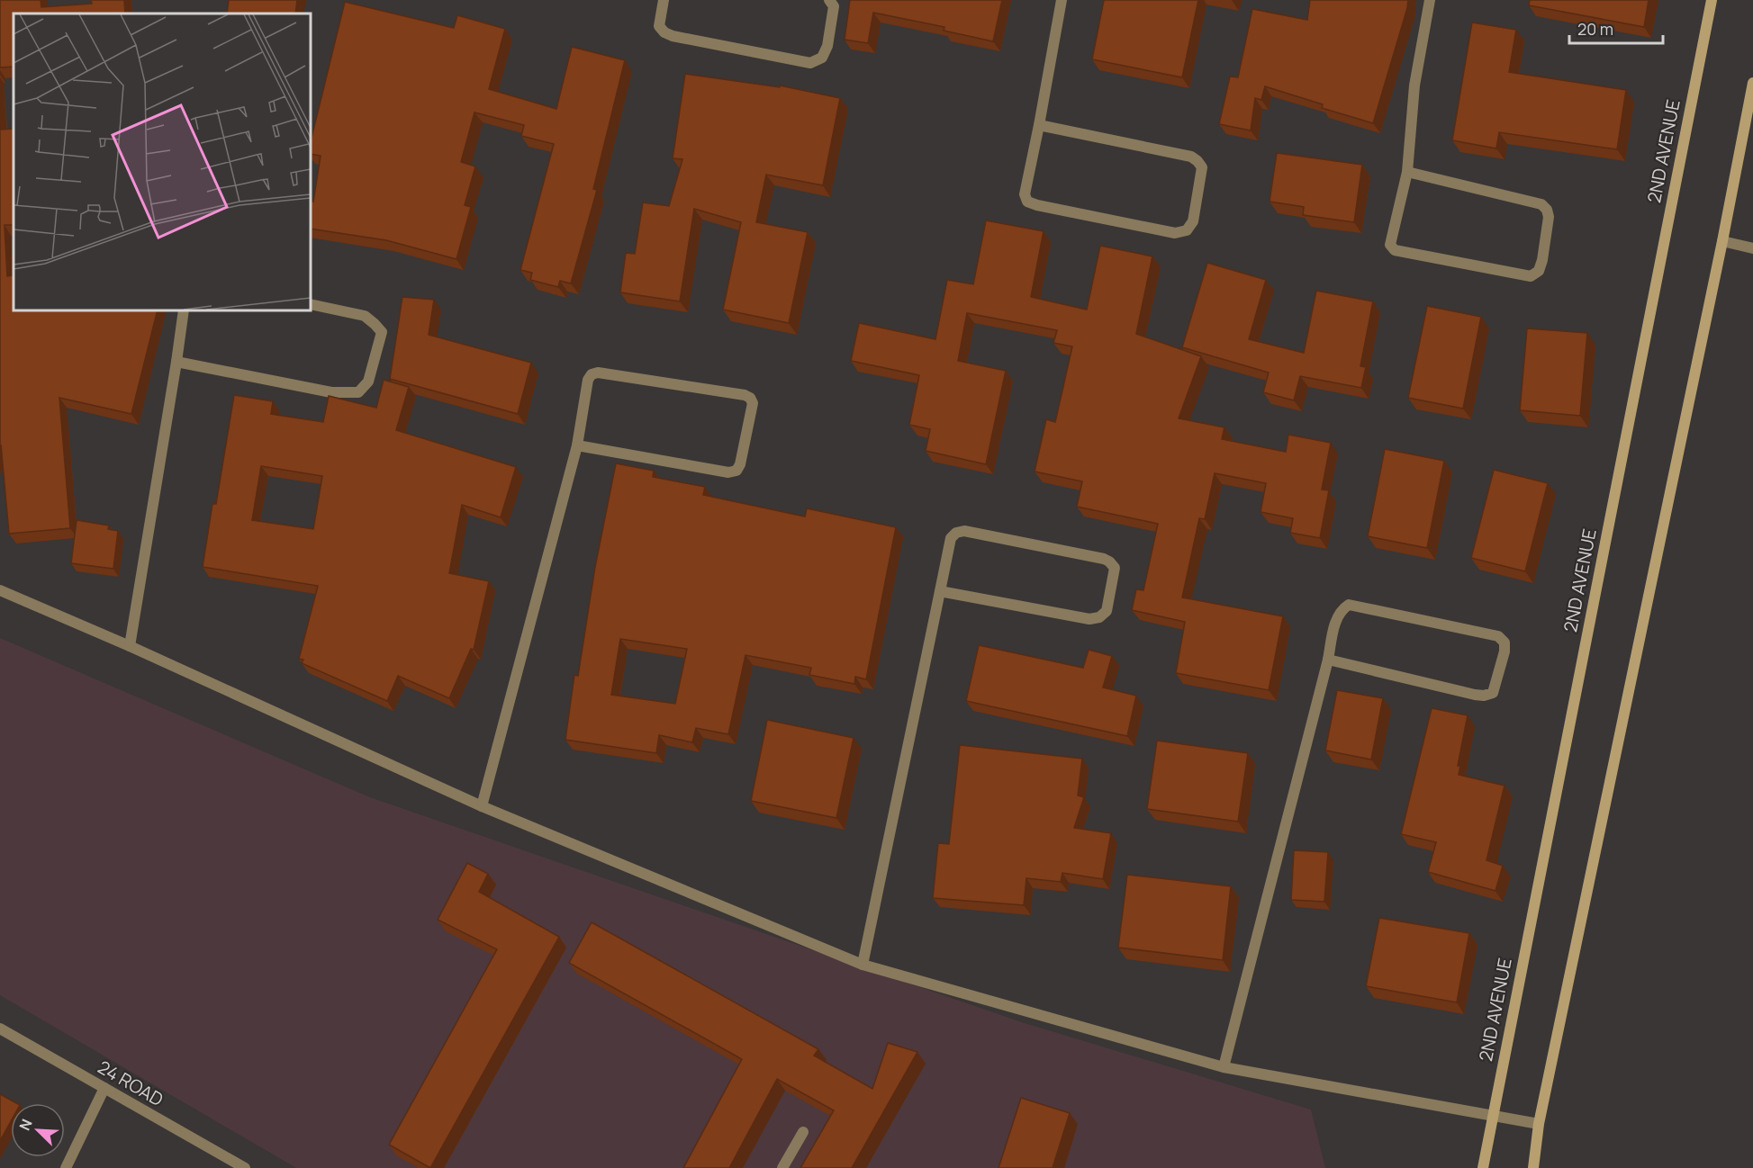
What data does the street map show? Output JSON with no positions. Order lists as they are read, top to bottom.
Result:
{
  "streets": {
    "street": ["2ND AVENUE", "24 ROAD"]
  },
  "scale_bar": "20 m",
  "north": "top left"
}
